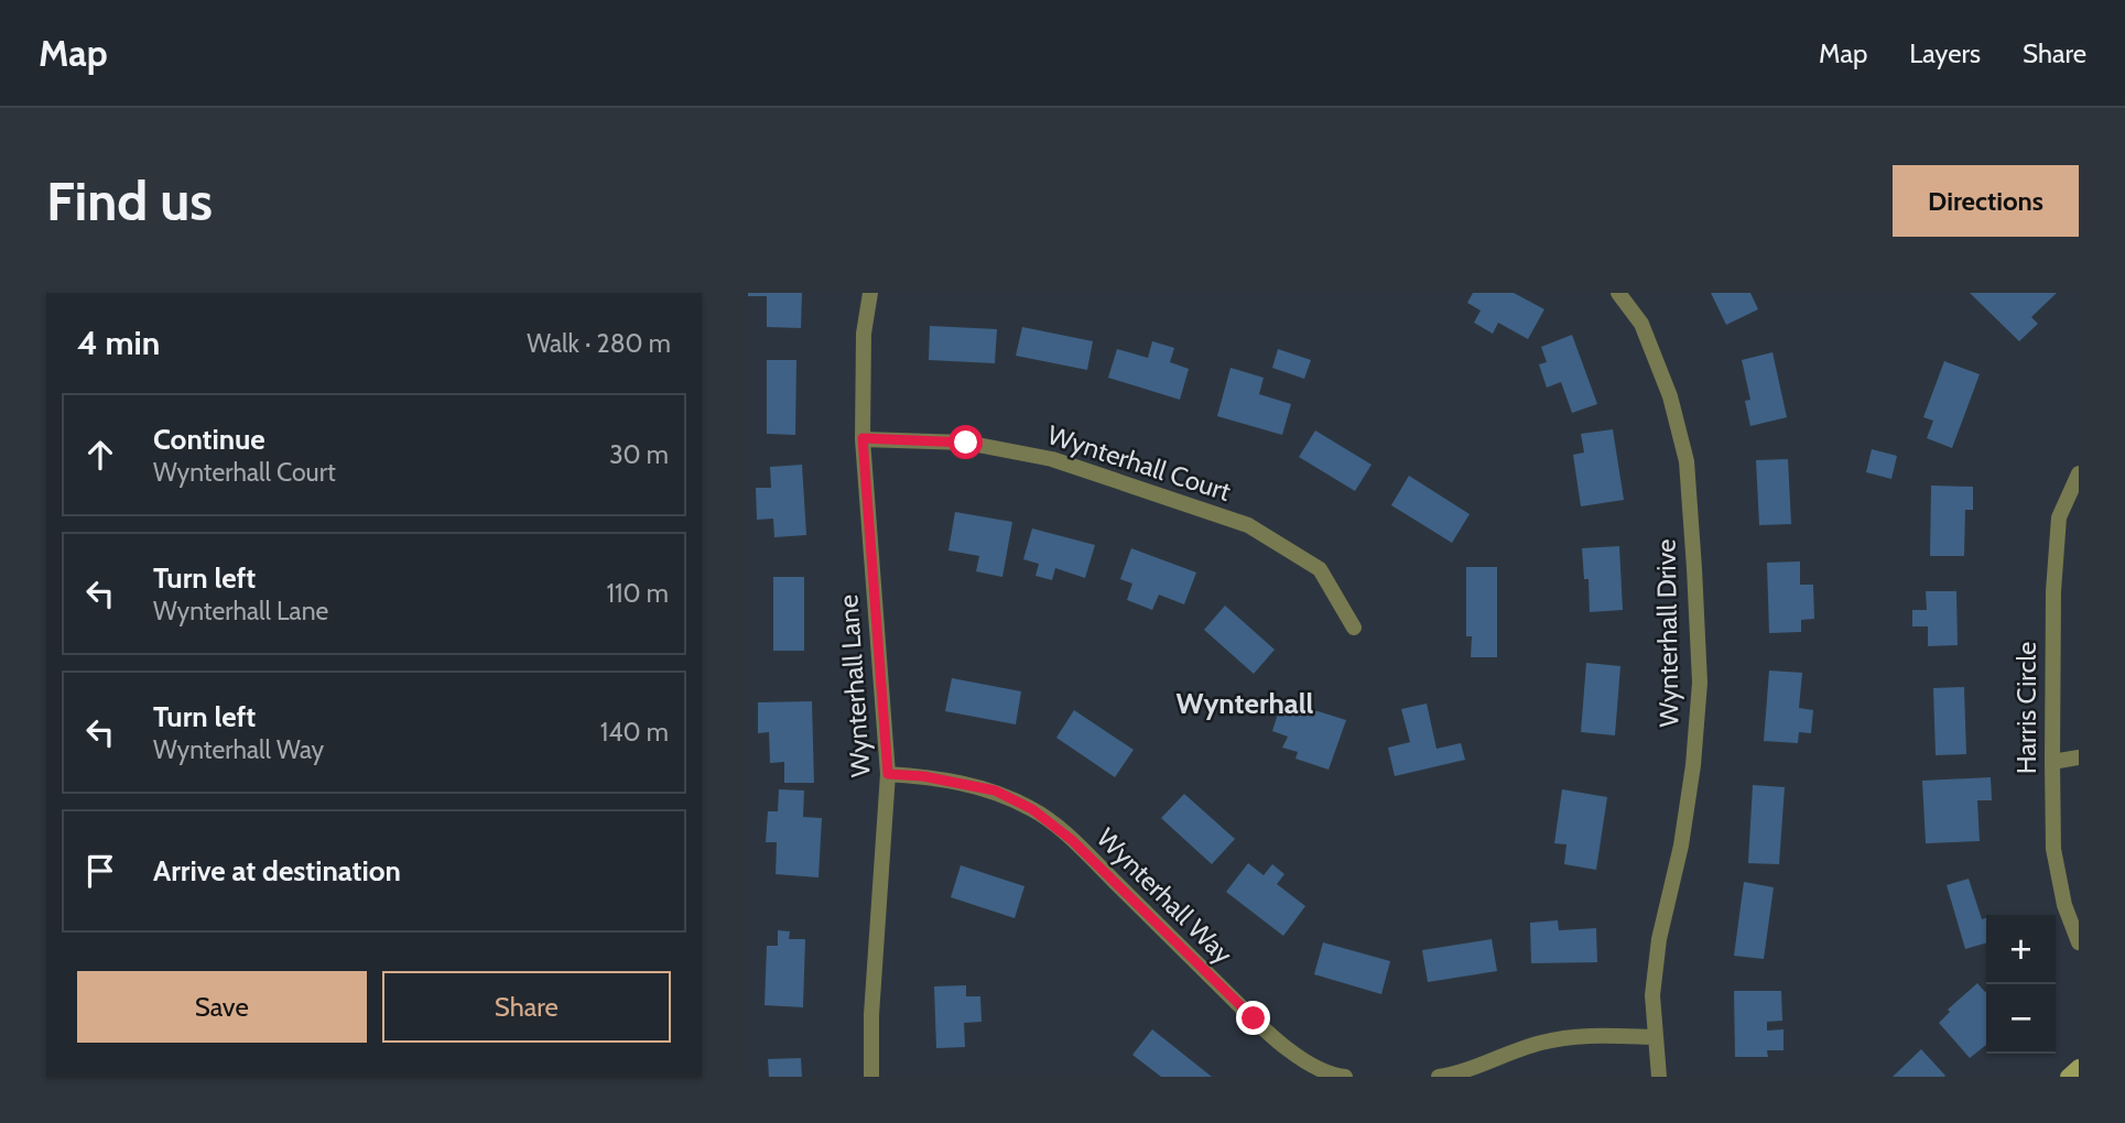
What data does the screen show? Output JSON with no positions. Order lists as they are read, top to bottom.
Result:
{
  "streets": {
    "street": [
      "Wynterhall Court",
      "Wynterhall Drive",
      "Wynterhall Lane",
      "Harris Circle",
      "Wynterhall Way"
    ]
  },
  "crossings": [
    ["Wynterhall Court", "Wynterhall Lane"],
    ["Wynterhall Lane", "Wynterhall Way"]
  ],
  "districts": ["Wynterhall"],
  "page": {
    "header": "Map",
    "nav": ["Map", "Layers", "Share"],
    "buttons": [
      "Directions",
      ["Save", "Share"]
    ],
    "title": "Find us",
    "heading": ["4 min", "Walk · 280 m"],
    "list": [
      ["Continue", "Wynterhall Court", "30 m"],
      ["Turn left", "Wynterhall Lane", "110 m"],
      ["Turn left", "Wynterhall Way", "140 m"],
      "Arrive at destination"
    ],
    "map_buttons": ["+", "−"]
  }
}
